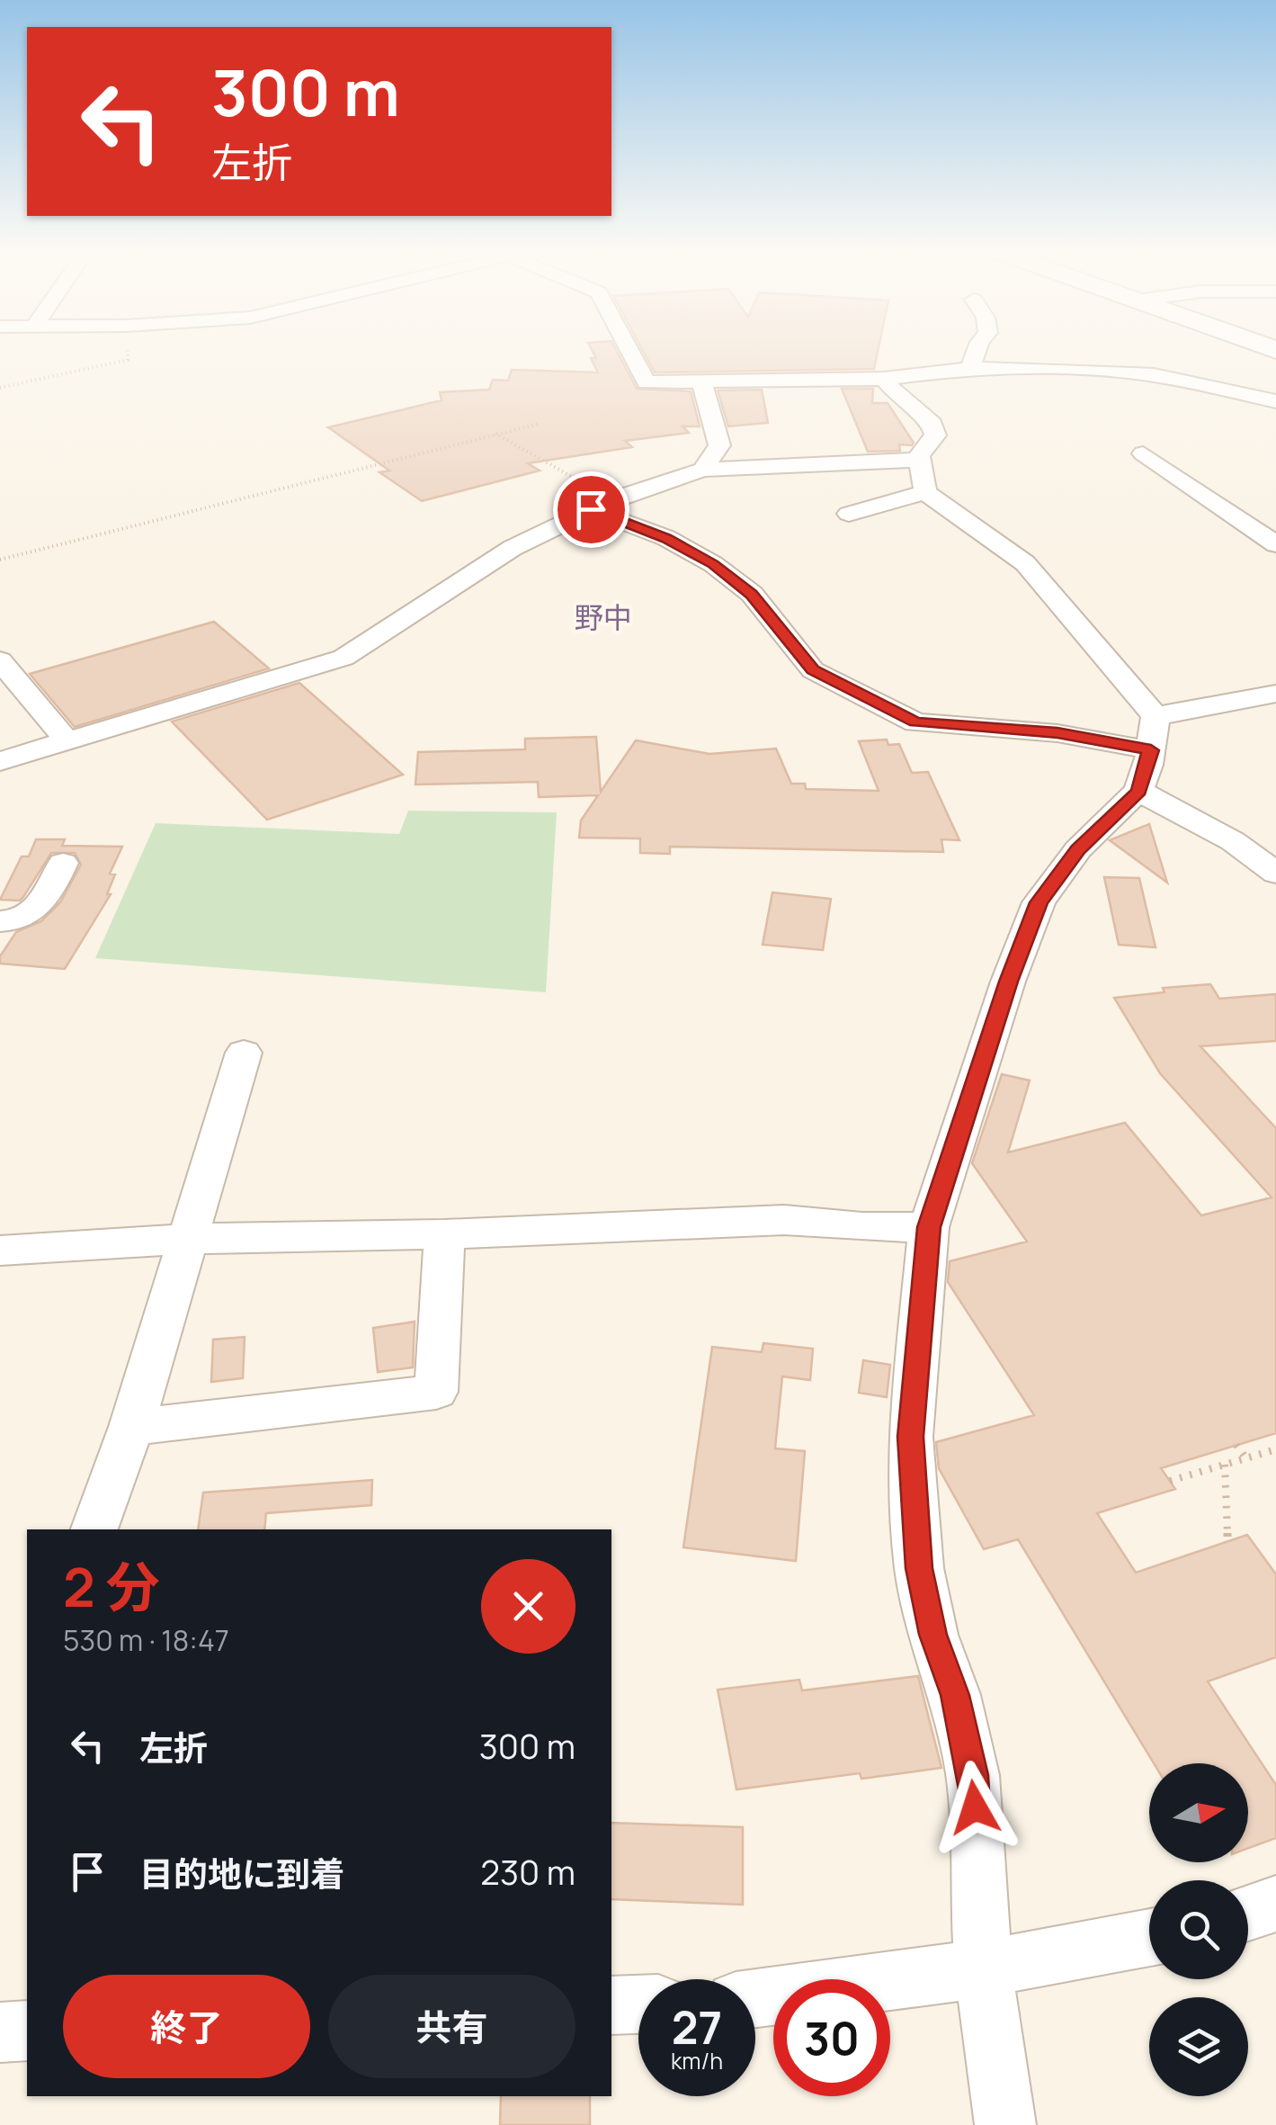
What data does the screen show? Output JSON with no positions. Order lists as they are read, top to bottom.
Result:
{
  "districts": ["野中"],
  "north": "right",
  "page": {
    "turn": ["300 m", "左折"],
    "heading": ["2 分", "530 m · 18:47"],
    "list": [
      {
        "name": "左折",
        "value": "300 m"
      },
      {
        "name": "目的地に到着",
        "value": "230 m"
      }
    ],
    "buttons": ["終了", "共有"],
    "speed": "27 km/h",
    "limit": "30"
  }
}
